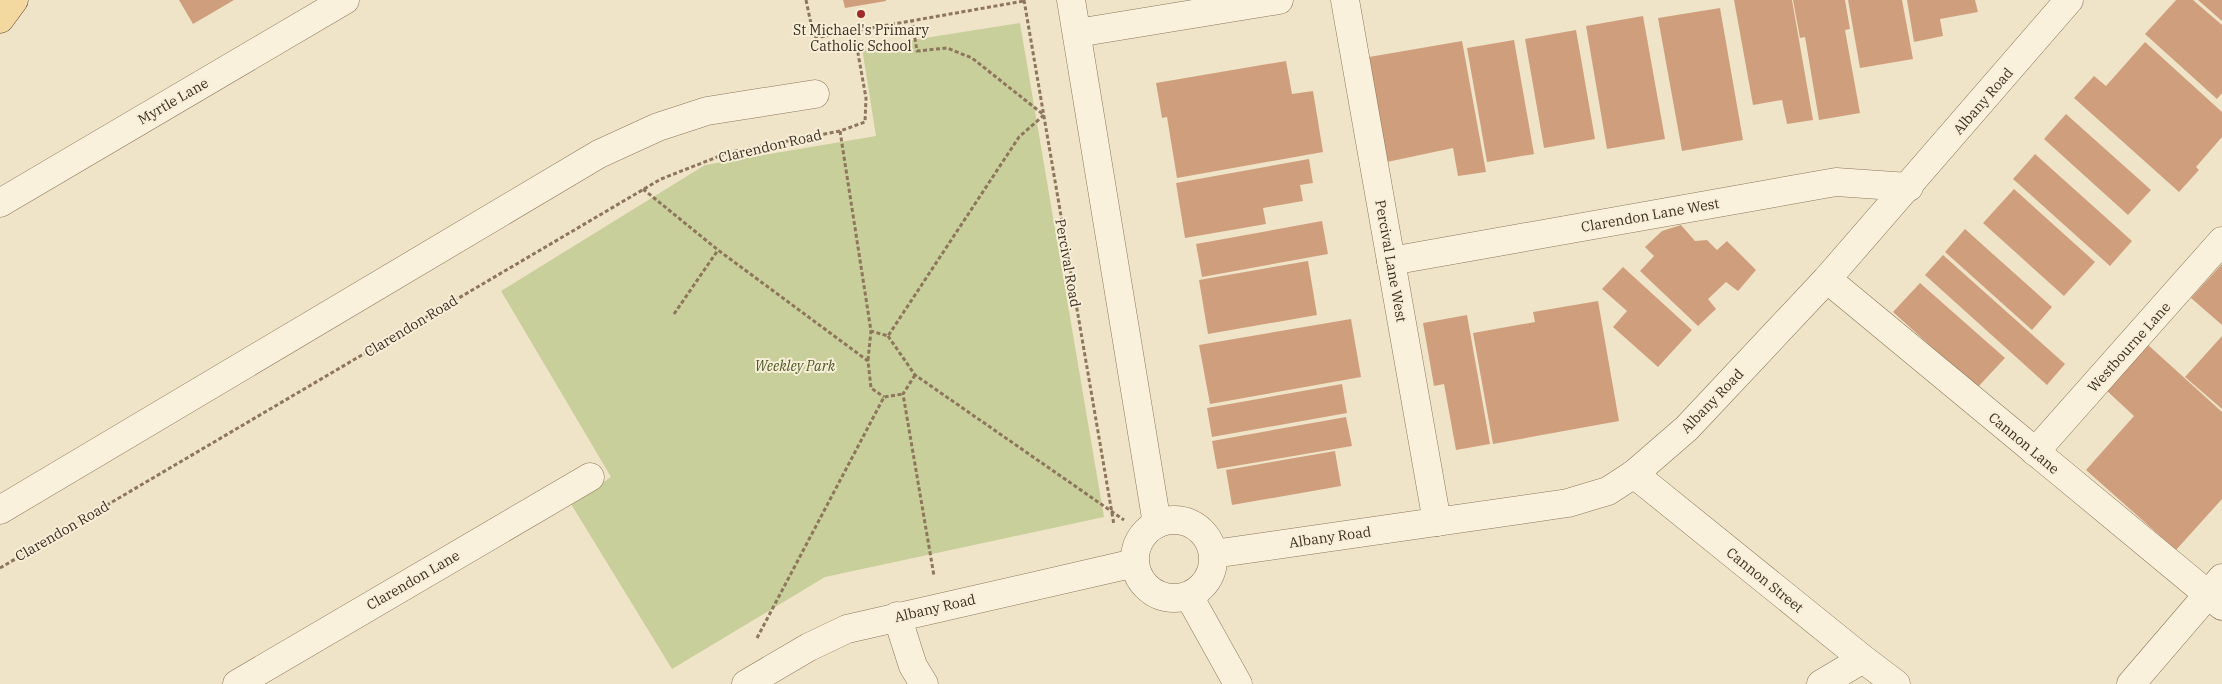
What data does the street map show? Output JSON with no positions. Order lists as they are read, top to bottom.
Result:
{
  "streets": {
    "street": [
      "Myrtle Lane",
      "Albany Road",
      "Clarendon Lane West",
      "Percival Lane West",
      "Westbourne Lane",
      "Cannon Lane",
      "Clarendon Lane",
      "Cannon Street"
    ],
    "path": ["Clarendon Road", "Percival Road"]
  },
  "crossings": [
    ["Albany Road", "Clarendon Lane West"],
    ["Albany Road", "Percival Lane West"],
    ["Albany Road", "Cannon Lane"],
    ["Albany Road", "Cannon Street"],
    ["Clarendon Lane West", "Percival Lane West"],
    ["Westbourne Lane", "Cannon Lane"]
  ],
  "parks": ["Weekley Park"],
  "places": ["St Michael's Primary Catholic School"]
}
